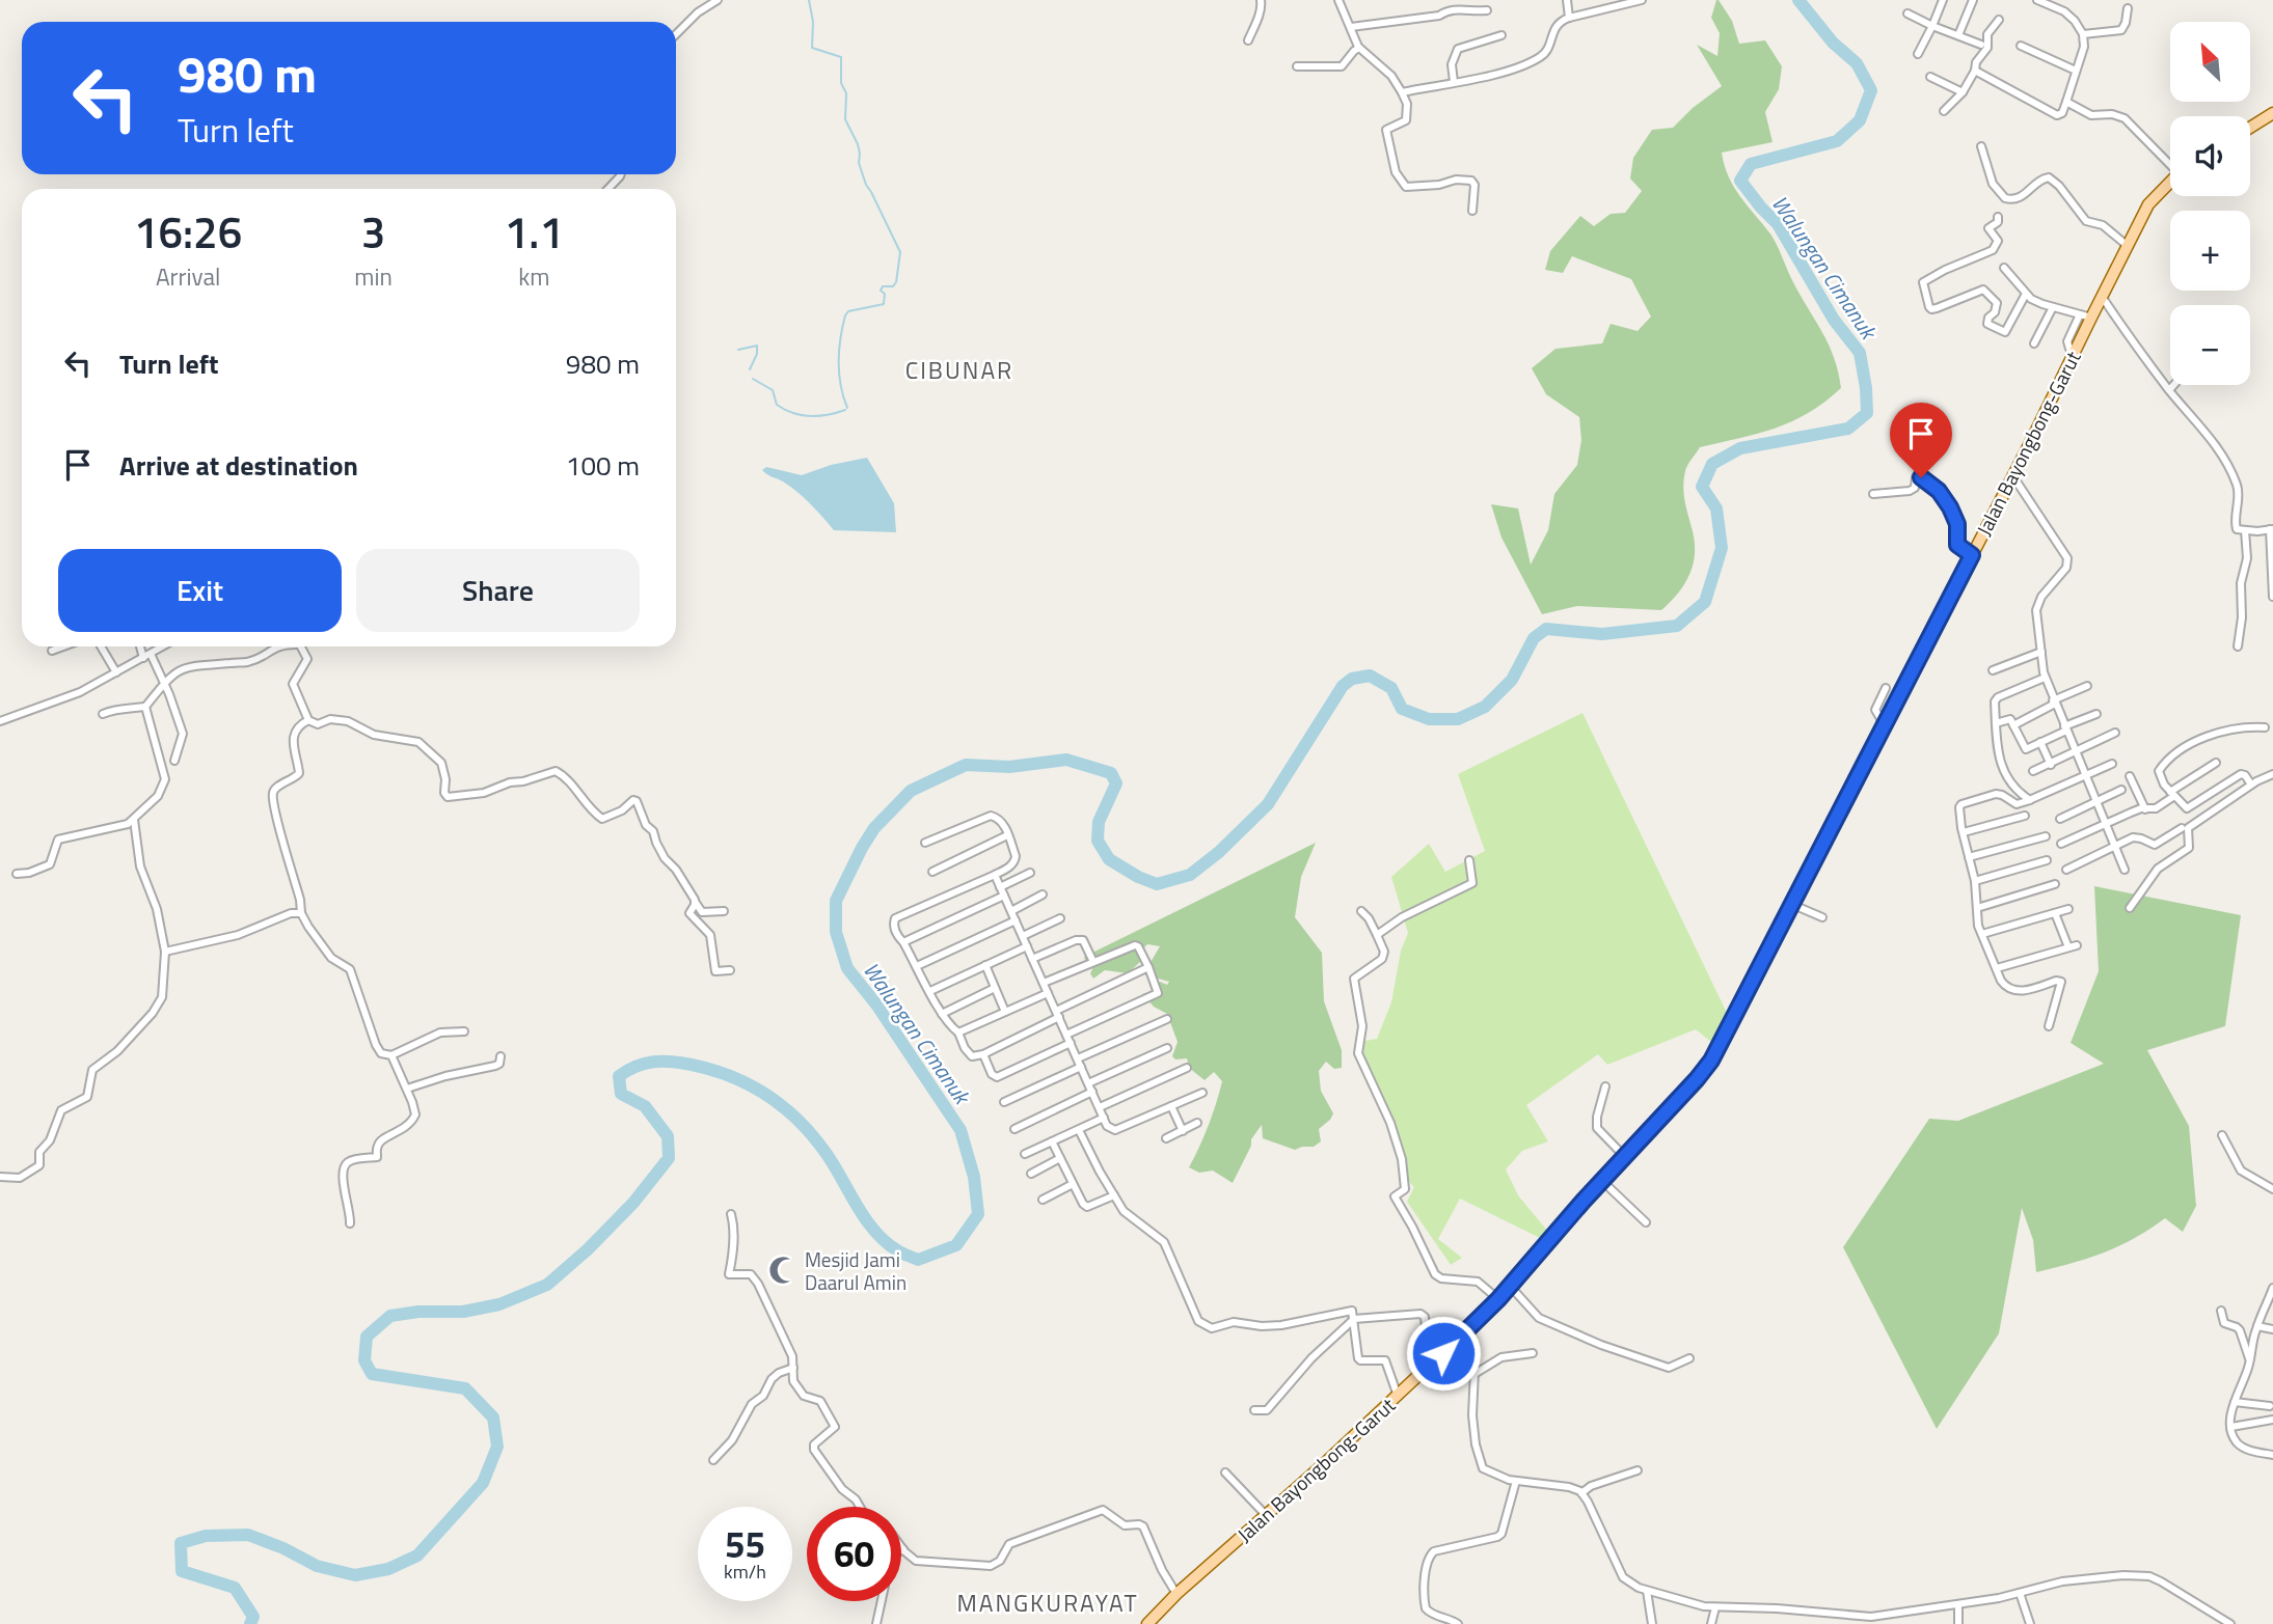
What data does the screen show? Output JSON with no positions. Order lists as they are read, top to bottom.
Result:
{
  "streets": {
    "main road": ["Jalan Bayongbong-Garut"]
  },
  "districts": ["CIBUNAR", "MANGKURAYAT"],
  "water": ["Walungan Cimanuk"],
  "places": {
    "mosque": ["Mesjid Jami Daarul Amin"]
  },
  "north": "top left",
  "page": {
    "map_buttons": ["+", "−"],
    "turn": ["980 m", "Turn left"],
    "eta": [
      "16:26",
      "Arrival",
      "3",
      "min",
      "1.1",
      "km"
    ],
    "list": [
      {
        "name": "Turn left",
        "value": "980 m"
      },
      {
        "name": "Arrive at destination",
        "value": "100 m"
      }
    ],
    "buttons": ["Exit", "Share"],
    "speed": "55 km/h",
    "limit": "60"
  }
}
